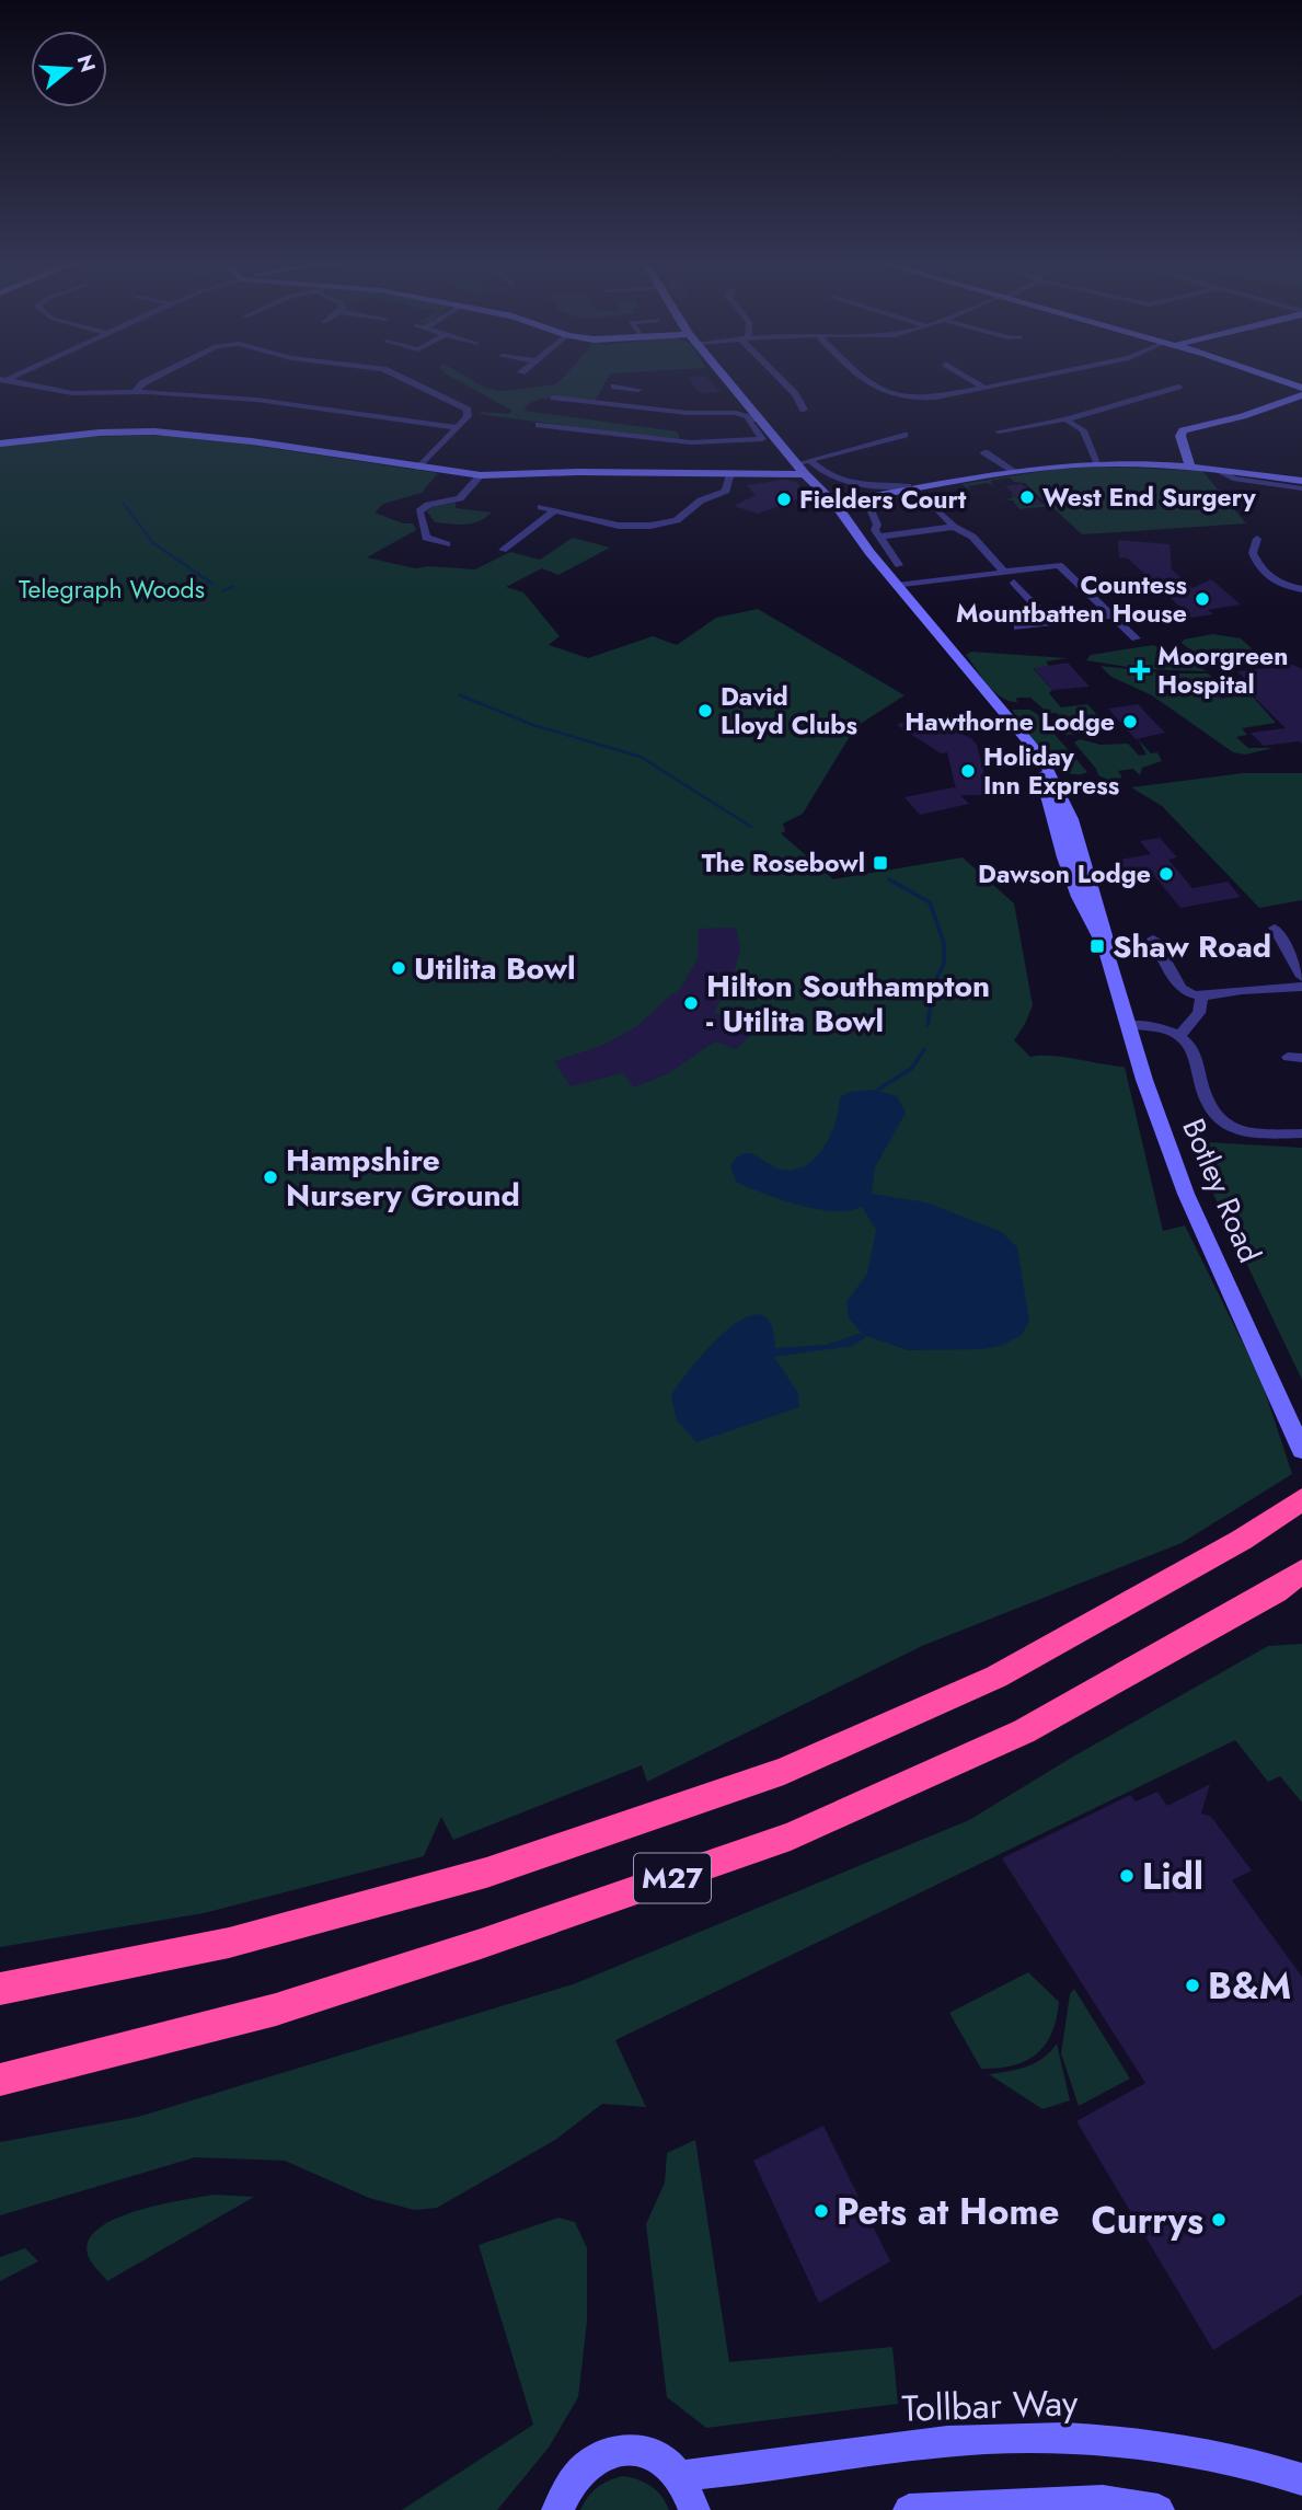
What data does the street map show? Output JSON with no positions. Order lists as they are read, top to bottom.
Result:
{
  "streets": {
    "highway": ["M27"],
    "street": ["Botley Road", "Tollbar Way"]
  },
  "parks": ["Telegraph Woods"],
  "places": {
    "other": [
      "West End Surgery",
      "Fielders Court",
      "Countess Mountbatten House",
      "David Lloyd Clubs",
      "Hawthorne Lodge",
      "Holiday Inn Express",
      "Dawson Lodge",
      "Utilita Bowl",
      "Hilton Southampton - Utilita Bowl",
      "Hampshire Nursery Ground",
      "Lidl",
      "B&M",
      "Pets at Home",
      "Currys"
    ],
    "health": ["Moorgreen Hospital"],
    "transit": ["The Rosebowl", "Shaw Road"]
  },
  "north": "right"
}
